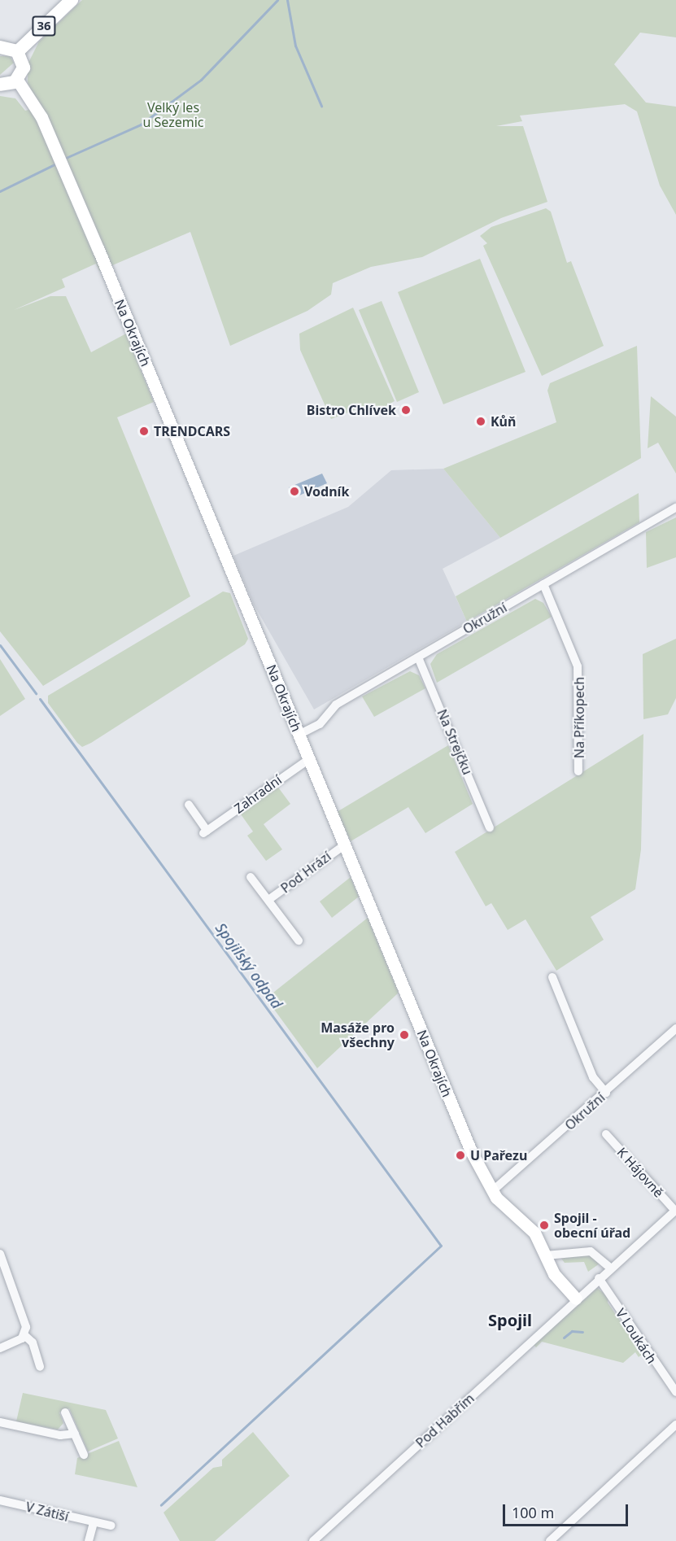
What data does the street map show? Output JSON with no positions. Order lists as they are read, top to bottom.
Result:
{
  "streets": {
    "main road": ["36"],
    "street": [
      "Na Okrajích",
      "Okružní",
      "Na Příkopech",
      "Na Strejčku",
      "Zahradní",
      "Pod Hrází",
      "K Hájovně",
      "V Loukách",
      "Pod Habřím",
      "V Zátiší"
    ]
  },
  "crossings": [
    ["Na Okrajích", "Okružní"],
    ["Na Okrajích", "Zahradní"],
    ["Na Okrajích", "Pod Hrází"],
    ["Na Okrajích", "K Hájovně"],
    ["Na Okrajích", "Pod Habřím"],
    ["Okružní", "Na Příkopech"],
    ["Okružní", "Na Strejčku"],
    ["K Hájovně", "V Loukách"],
    ["K Hájovně", "Pod Habřím"]
  ],
  "districts": ["Spojil"],
  "water": ["Spojilský odpad"],
  "parks": ["Velký les u Sezemic"],
  "places": [
    "Bistro Chlívek",
    "Kůň",
    "TRENDCARS",
    "Vodník",
    "Masáže pro všechny",
    "U Pařezu",
    "Spojil - obecní úřad"
  ],
  "scale_bar": "100 m"
}
